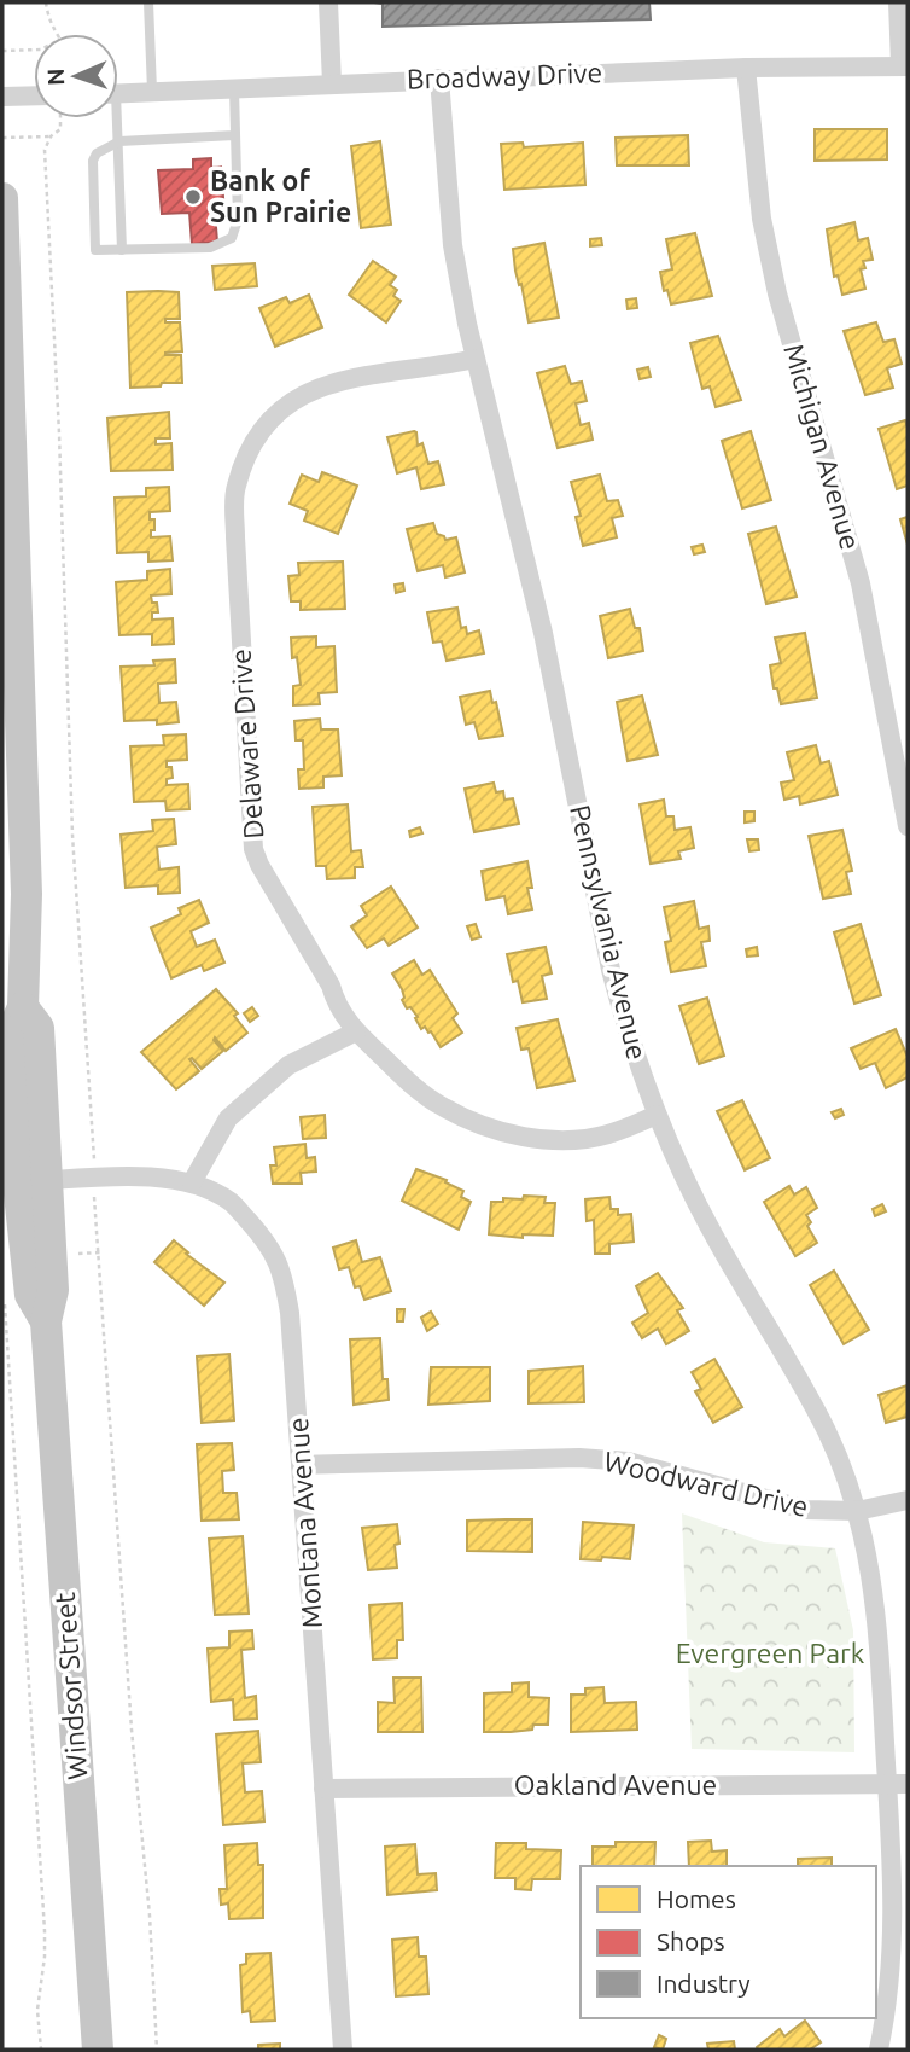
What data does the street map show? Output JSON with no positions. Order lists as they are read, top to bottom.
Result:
{
  "streets": {
    "main road": ["Windsor Street"],
    "street": [
      "Broadway Drive",
      "Michigan Avenue",
      "Delaware Drive",
      "Pennsylvania Avenue",
      "Woodward Drive",
      "Montana Avenue",
      "Oakland Avenue"
    ]
  },
  "crossings": [
    ["Broadway Drive", "Michigan Avenue"],
    ["Broadway Drive", "Pennsylvania Avenue"],
    ["Delaware Drive", "Pennsylvania Avenue"],
    ["Pennsylvania Avenue", "Woodward Drive"],
    ["Pennsylvania Avenue", "Oakland Avenue"],
    ["Woodward Drive", "Montana Avenue"],
    ["Montana Avenue", "Windsor Street"],
    ["Montana Avenue", "Oakland Avenue"]
  ],
  "parks": ["Evergreen Park"],
  "places": ["Bank of Sun Prairie"],
  "legend": ["Homes", "Shops", "Industry"],
  "north": "left"
}
